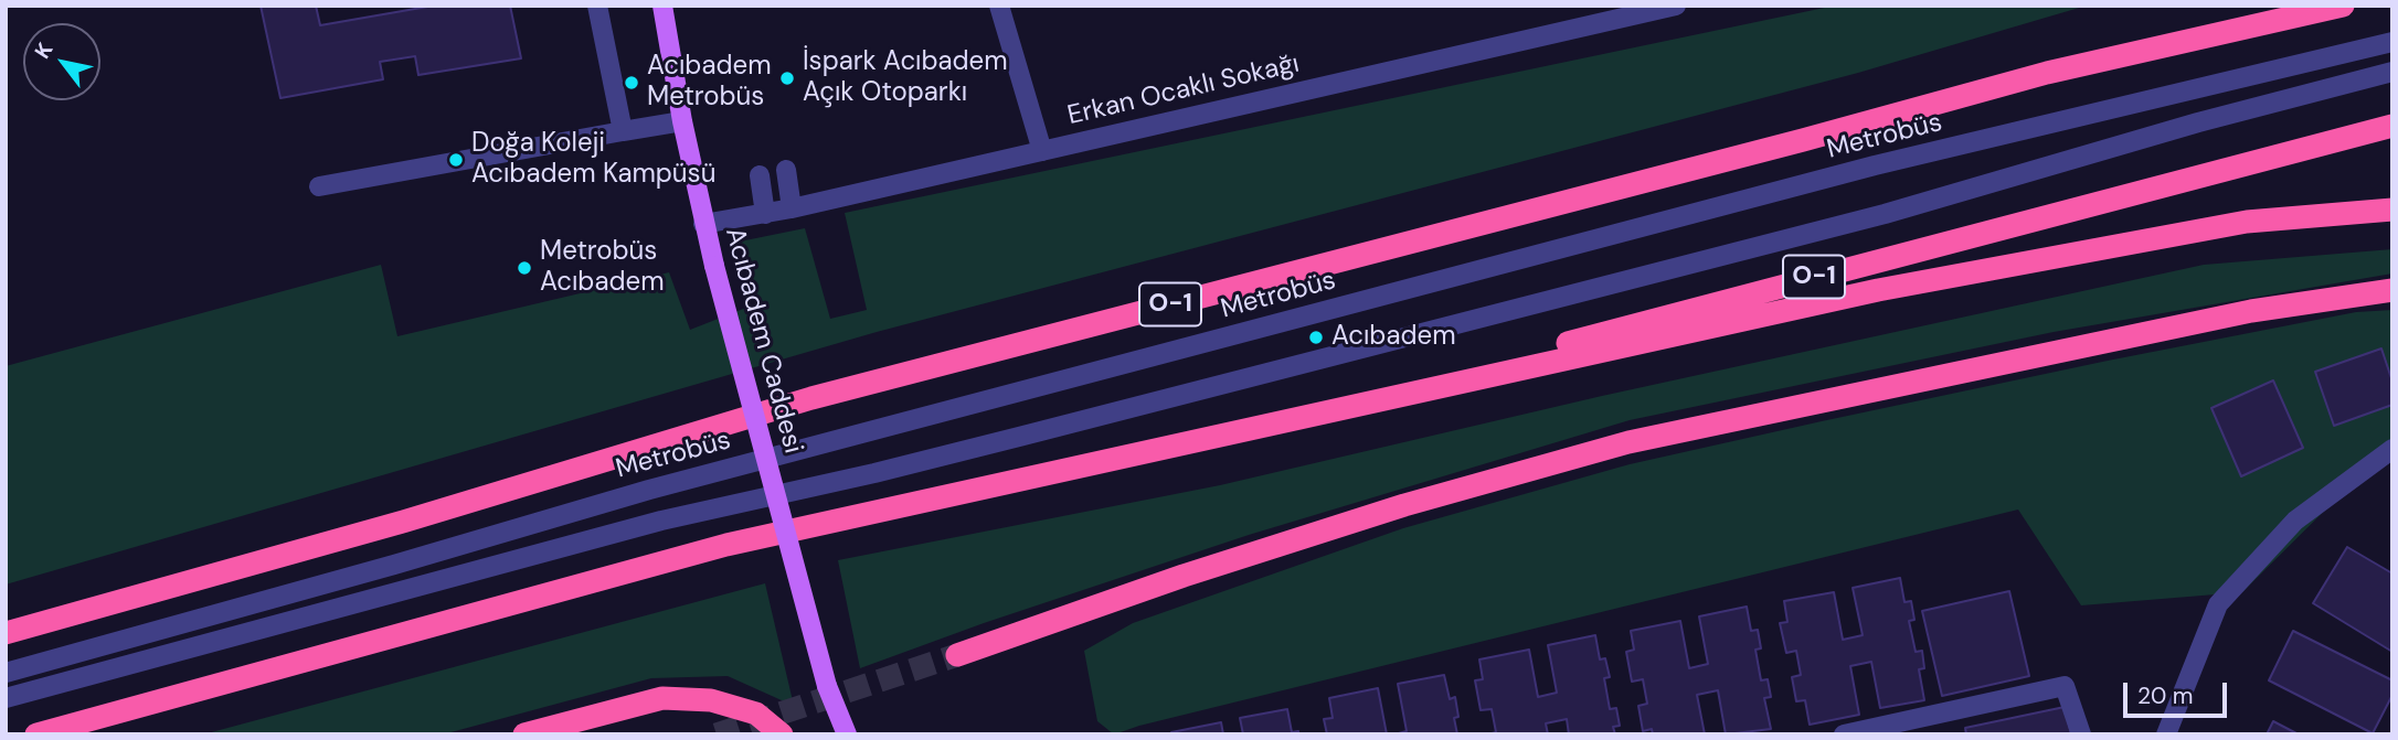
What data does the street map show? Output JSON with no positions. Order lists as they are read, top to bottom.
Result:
{
  "streets": {
    "highway": ["O-1"],
    "main road": ["Acıbadem Caddesi"],
    "street": ["Erkan Ocaklı Sokağı", "Metrobüs"]
  },
  "crossings": [
    ["Erkan Ocaklı Sokağı", "Acıbadem Caddesi"]
  ],
  "places": [
    "İspark Acıbadem Açık Otoparkı",
    "Acıbadem Metrobüs",
    "Doğa Koleji Acıbadem Kampüsü",
    "Metrobüs Acıbadem",
    "Acıbadem"
  ],
  "scale_bar": "20 m",
  "north": "top left"
}
